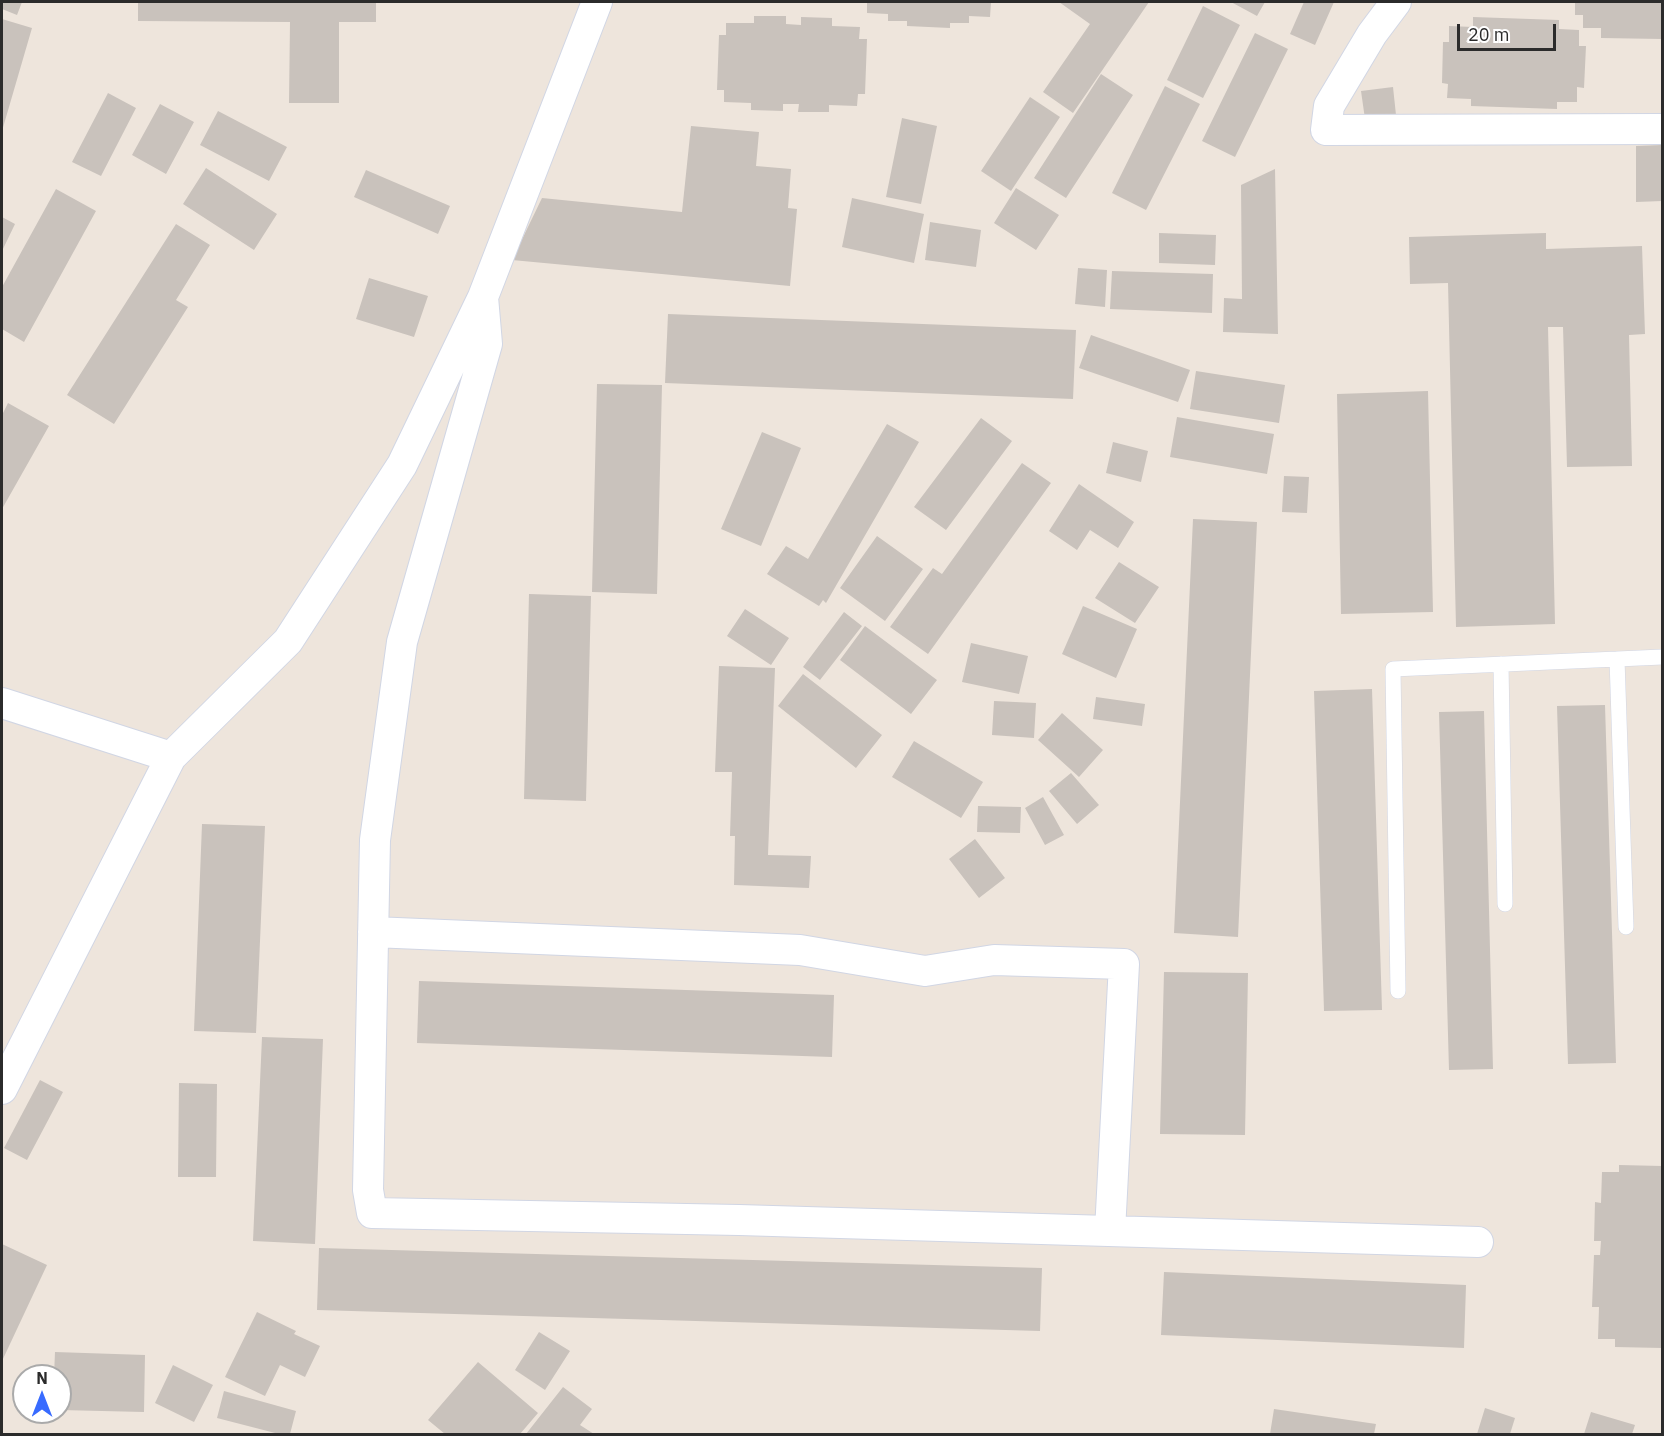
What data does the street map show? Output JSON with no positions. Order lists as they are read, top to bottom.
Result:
{
  "scale_bar": "20 m",
  "north": "top"
}
